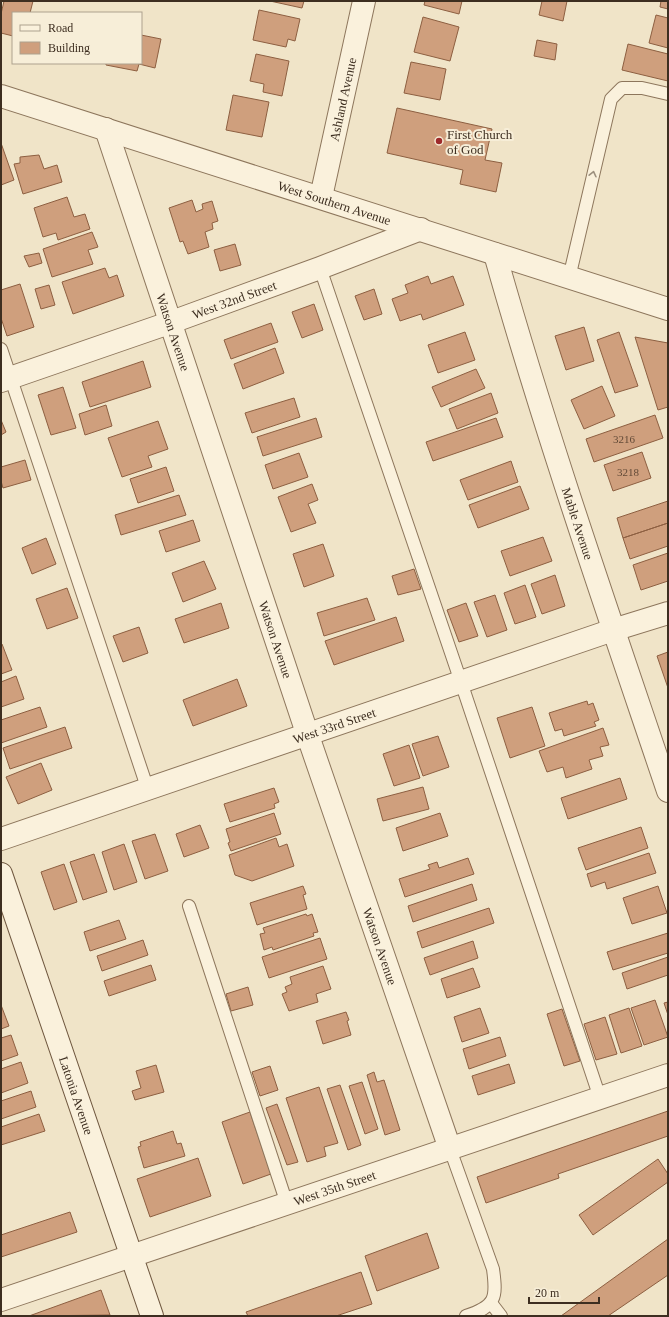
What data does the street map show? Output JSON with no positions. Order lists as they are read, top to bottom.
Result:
{
  "streets": {
    "street": [
      "Ashland Avenue",
      "West Southern Avenue",
      "West 32nd Street",
      "Watson Avenue",
      "Mable Avenue",
      "West 33rd Street",
      "Latonia Avenue",
      "West 35th Street"
    ]
  },
  "crossings": [
    ["Ashland Avenue", "West Southern Avenue"],
    ["West Southern Avenue", "West 32nd Street"],
    ["West Southern Avenue", "Watson Avenue"],
    ["West Southern Avenue", "Mable Avenue"],
    ["West 32nd Street", "Watson Avenue"],
    ["Watson Avenue", "West 33rd Street"],
    ["Watson Avenue", "West 35th Street"],
    ["Mable Avenue", "West 33rd Street"],
    ["Latonia Avenue", "West 35th Street"]
  ],
  "places": ["First Church of God"],
  "house_numbers": ["3216", "3218"],
  "legend": ["Road", "Building"],
  "scale_bar": "20 m"
}
